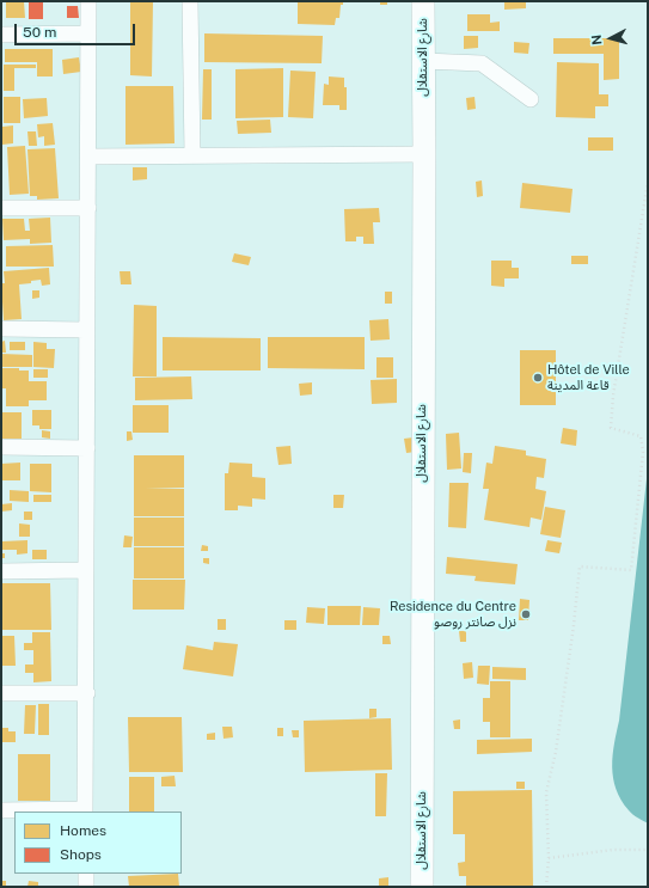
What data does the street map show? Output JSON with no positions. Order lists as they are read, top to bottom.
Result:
{
  "streets": {
    "highway": ["شارع الاستقلال"]
  },
  "places": ["Hôtel de Ville قاعة المدينة", "Residence du Centre نزل صانتر روصو"],
  "legend": ["Homes", "Shops"],
  "scale_bar": "50 m",
  "north": "left"
}
